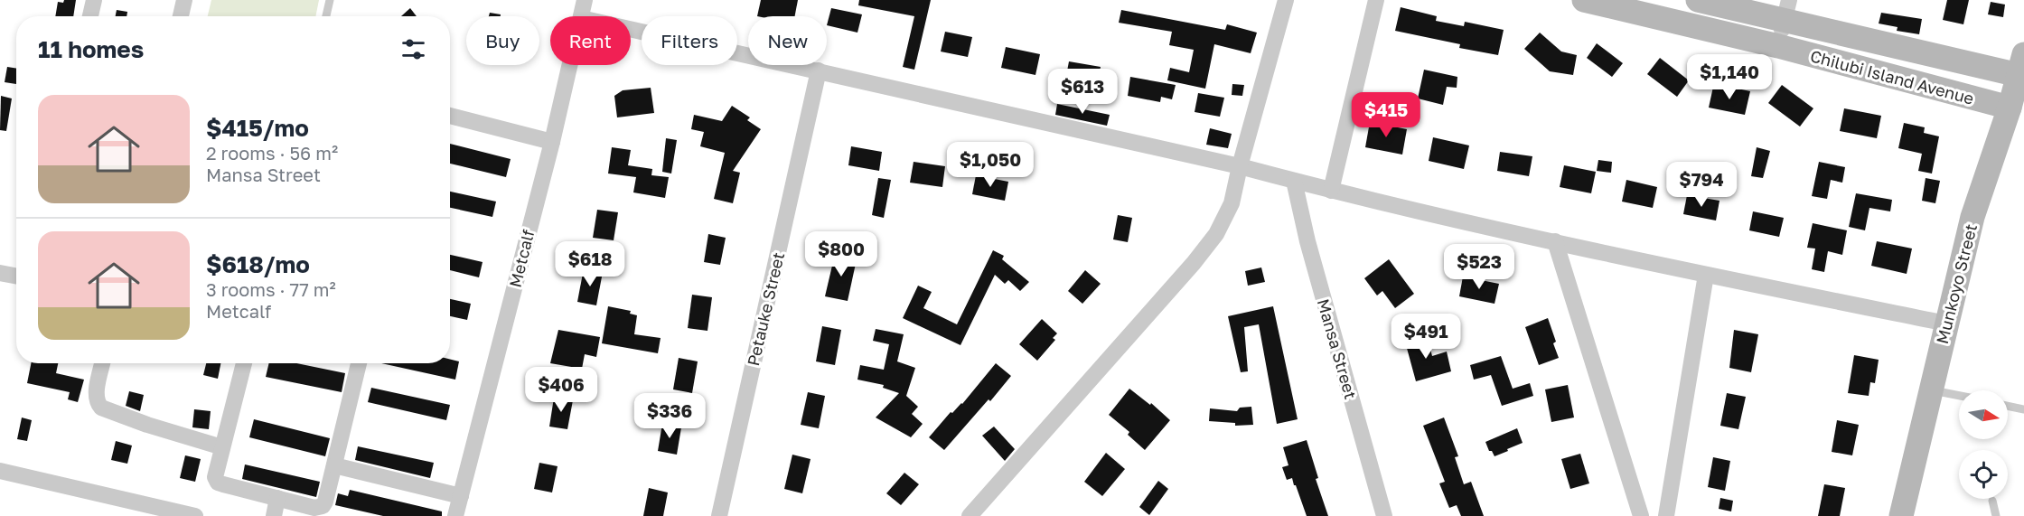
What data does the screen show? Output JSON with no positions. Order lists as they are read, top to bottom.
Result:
{
  "streets": {
    "street": [
      "Chilubi Island Avenue",
      "Metcalf",
      "Munkoyo Street",
      "Petauke Street",
      "Mansa Street"
    ]
  },
  "crossings": [
    ["Chilubi Island Avenue", "Munkoyo Street"]
  ],
  "north": "right",
  "page": {
    "chip": [
      "Buy",
      "Rent",
      "Filters",
      "New"
    ],
    "heading": "11 homes",
    "price": [
      "$1,140",
      "$613",
      "$415",
      "$1,050",
      "$794",
      "$800",
      "$618",
      "$523",
      "$491",
      "$406",
      "$336"
    ],
    "list": [
      {
        "name": "$415/mo",
        "note": "2 rooms · 56 m² · Mansa Street"
      },
      {
        "name": "$618/mo",
        "note": "3 rooms · 77 m² · Metcalf"
      }
    ]
  }
}
